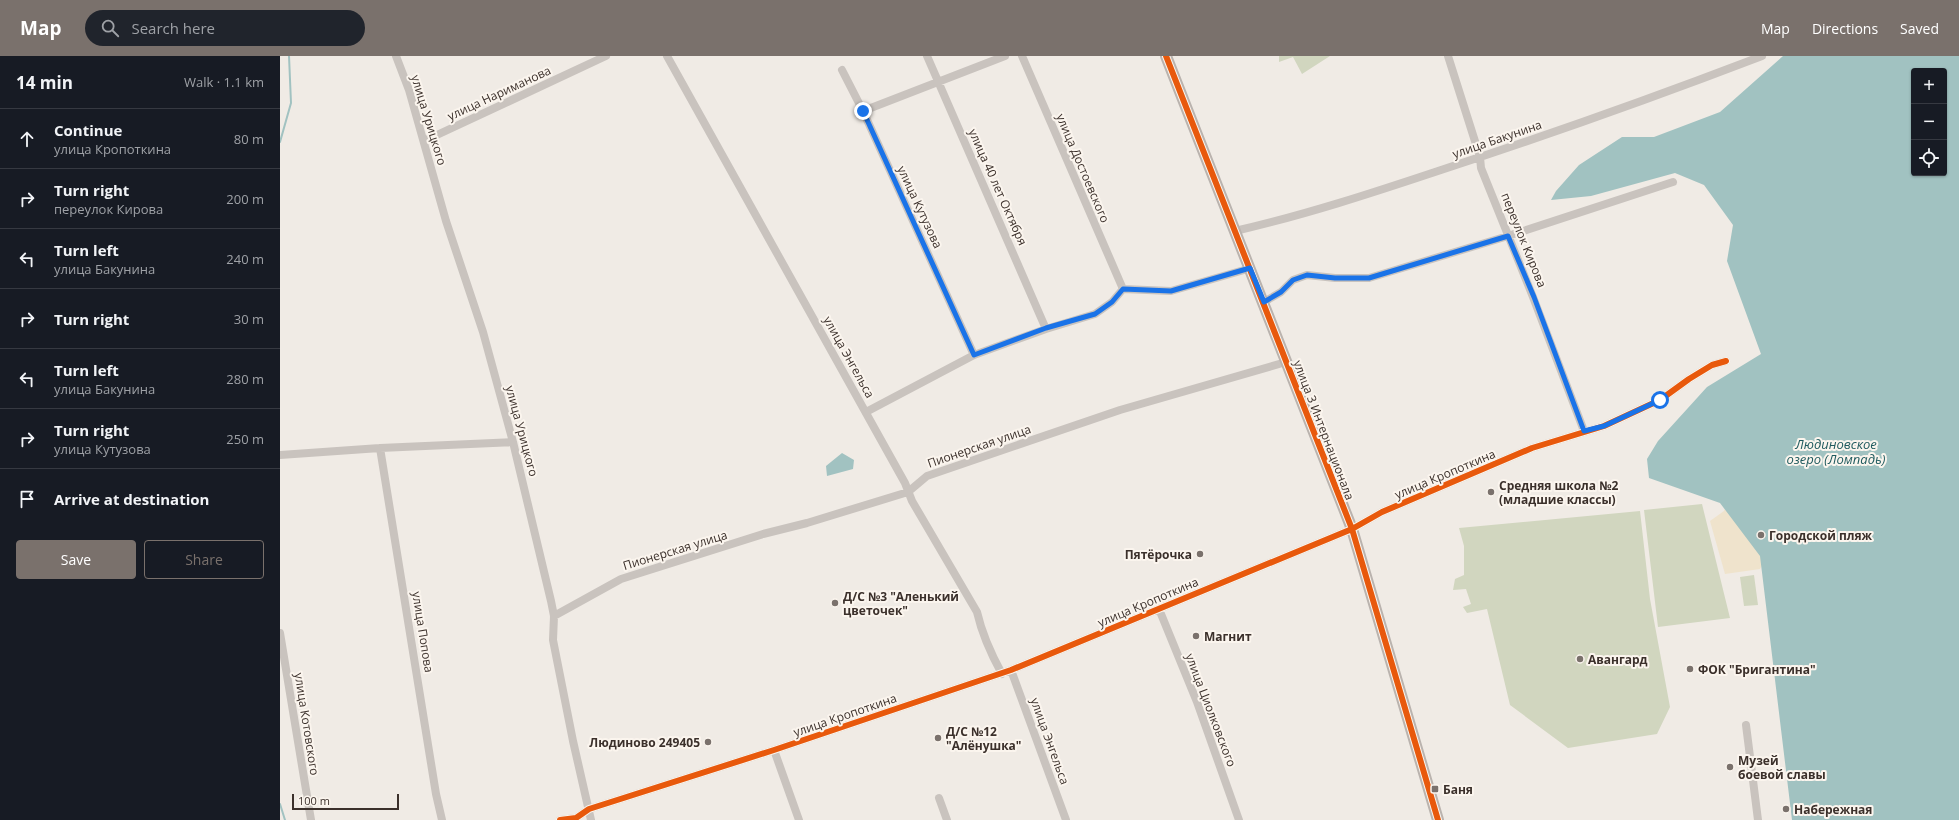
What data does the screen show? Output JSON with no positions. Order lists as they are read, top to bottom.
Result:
{
  "streets": {
    "street": [
      "улица Нариманова",
      "улица Урицкого",
      "улица Бакунина",
      "улица Достоевского",
      "улица 40 лет Октября",
      "улица Кутузова",
      "переулок Кирова",
      "улица Энгельса",
      "улица 3 Интернационала",
      "Пионерская улица",
      "улица Кропоткина",
      "улица Попова",
      "улица Циолковского",
      "улица Котовского"
    ]
  },
  "crossings": [
    ["улица Нариманова", "улица Урицкого"],
    ["улица Урицкого", "Пионерская улица"],
    ["улица Урицкого", "улица Кропоткина"],
    ["улица Бакунина", "переулок Кирова"],
    ["улица Бакунина", "улица 3 Интернационала"],
    ["переулок Кирова", "улица Кропоткина"],
    ["улица Энгельса", "Пионерская улица"],
    ["улица Энгельса", "улица Кропоткина"],
    ["улица 3 Интернационала", "Пионерская улица"],
    ["улица 3 Интернационала", "улица Кропоткина"],
    ["улица Кропоткина", "улица Циолковского"]
  ],
  "water": ["Людиновское озеро (Ломпадь)"],
  "places": {
    "other": [
      "Средняя школа №2 (младшие классы)",
      "Городской пляж",
      "Пятёрочка",
      "Д/С №3 \"Аленький цветочек\"",
      "Магнит",
      "Авангард",
      "ФОК \"Бригантина\"",
      "Д/С №12 \"Алёнушка\"",
      "Людиново 249405",
      "Музей боевой славы",
      "Набережная"
    ],
    "transit": ["Баня"]
  },
  "scale_bar": "100 m",
  "page": {
    "header": "Map",
    "search": "Search here",
    "nav": ["Map", "Directions", "Saved"],
    "heading": ["14 min", "Walk · 1.1 km"],
    "map_buttons": ["+", "−"],
    "list": [
      ["Continue", "улица Кропоткина", "80 m"],
      ["Turn right", "переулок Кирова", "200 m"],
      ["Turn left", "улица Бакунина", "240 m"],
      ["Turn right", "30 m"],
      ["Turn left", "улица Бакунина", "280 m"],
      ["Turn right", "улица Кутузова", "250 m"],
      "Arrive at destination"
    ],
    "buttons": ["Save", "Share"],
    "scale": "100 m"
  }
}
